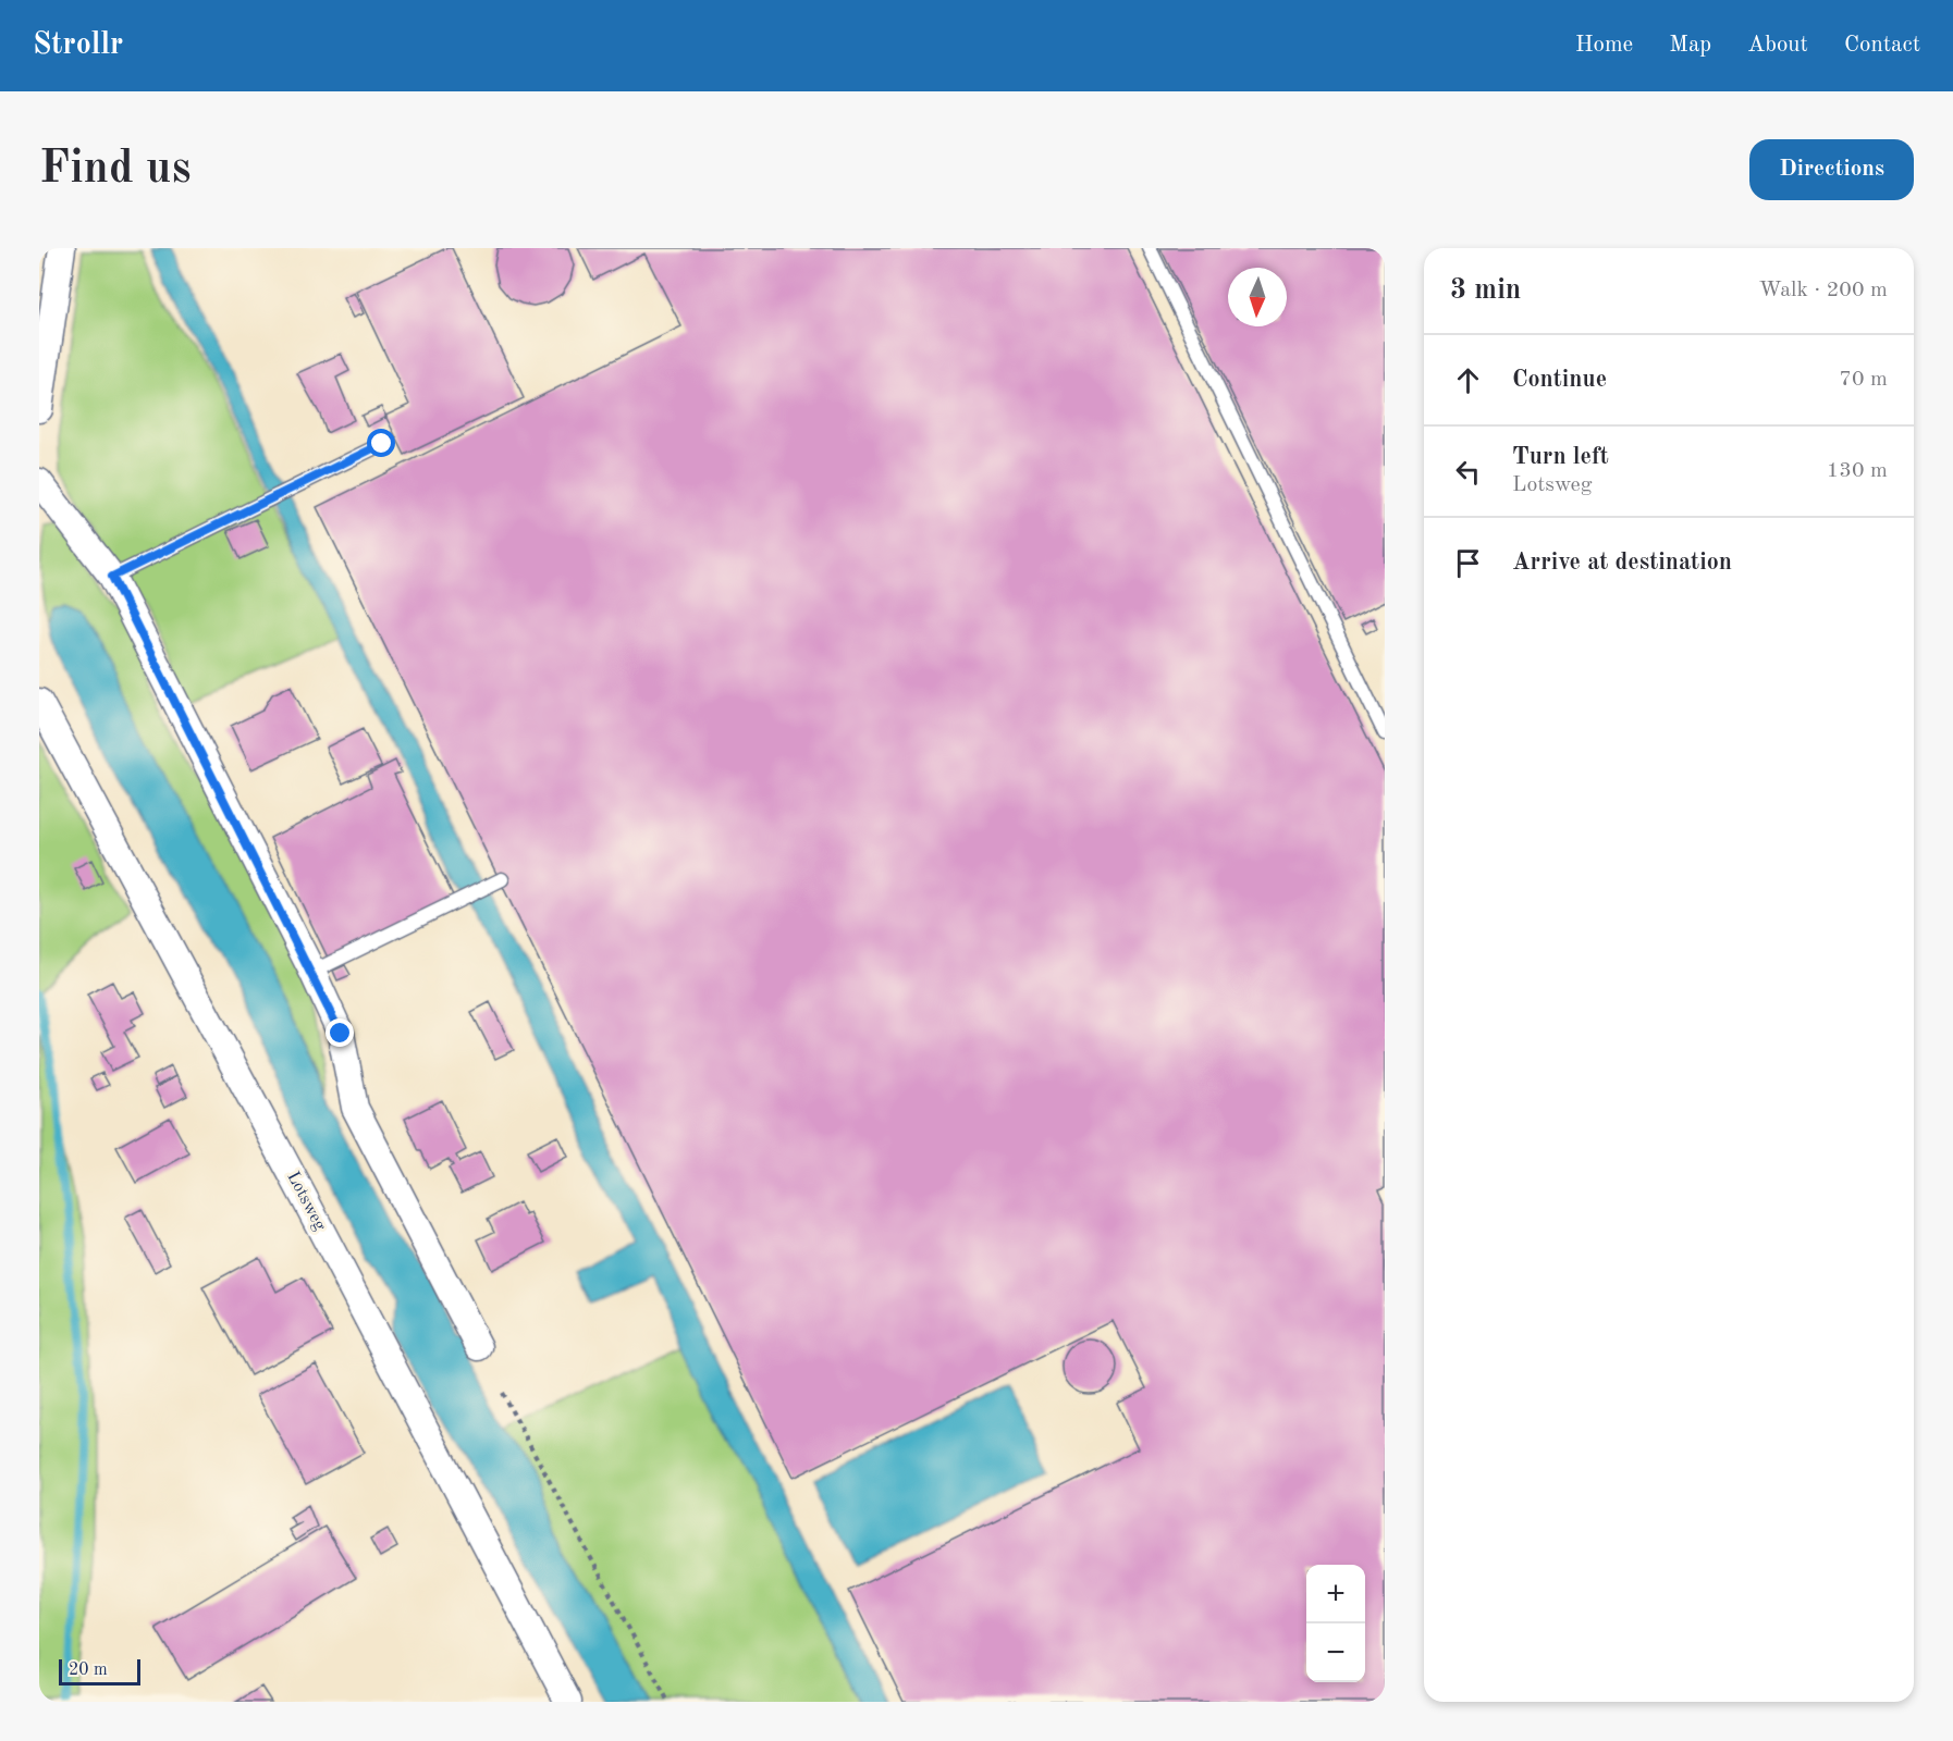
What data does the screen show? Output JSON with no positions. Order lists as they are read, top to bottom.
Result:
{
  "streets": {
    "street": ["Lotsweg"]
  },
  "scale_bar": "20 m",
  "north": "bottom",
  "page": {
    "header": "Strollr",
    "nav": [
      "Home",
      "Map",
      "About",
      "Contact"
    ],
    "buttons": "Directions",
    "title": "Find us",
    "heading": ["3 min", "Walk · 200 m"],
    "list": [
      ["Continue", "70 m"],
      ["Turn left", "Lotsweg", "130 m"],
      "Arrive at destination"
    ],
    "map_buttons": ["+", "−"],
    "scale": "20 m"
  }
}
